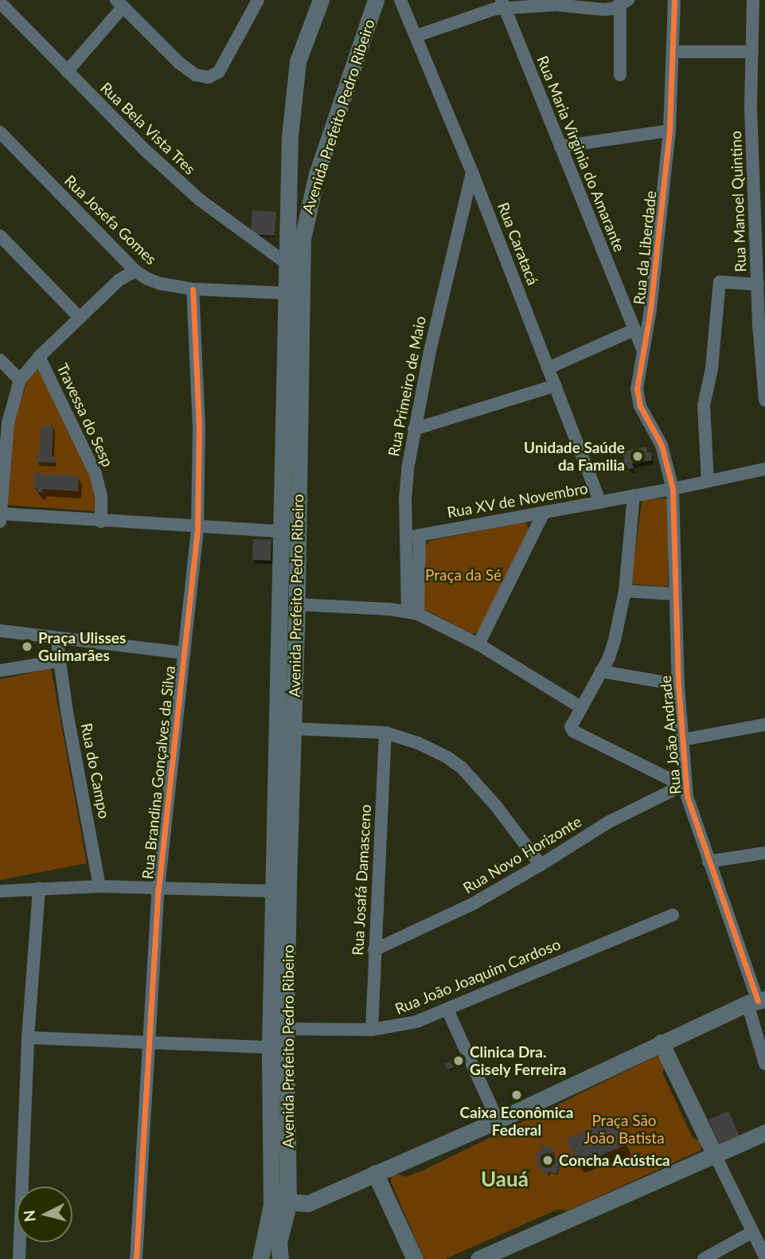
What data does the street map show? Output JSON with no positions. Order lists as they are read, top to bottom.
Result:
{
  "streets": {
    "main road": ["Avenida Prefeito Pedro Ribeiro"],
    "street": [
      "Rua Bela Vista Tres",
      "Rua Maria Virginia do Amarante",
      "Rua Manoel Quintino",
      "Rua Josefa Gomes",
      "Rua Caratacá",
      "Rua da Liberdade",
      "Rua Primeiro de Maio",
      "Travessa do Sesp",
      "Rua XV de Novembro",
      "Rua João Andrade",
      "Rua do Campo",
      "Rua Brandina Gonçalves da Silva",
      "Rua Novo Horizonte",
      "Rua Josafá Damasceno",
      "Rua João Joaquim Cardoso"
    ]
  },
  "crossings": [
    ["Avenida Prefeito Pedro Ribeiro", "Rua Bela Vista Tres"],
    ["Avenida Prefeito Pedro Ribeiro", "Rua Josefa Gomes"],
    ["Avenida Prefeito Pedro Ribeiro", "Rua João Joaquim Cardoso"],
    ["Rua Maria Virginia do Amarante", "Rua da Liberdade"],
    ["Rua Josefa Gomes", "Rua Brandina Gonçalves da Silva"],
    ["Rua Caratacá", "Rua Primeiro de Maio"],
    ["Rua Caratacá", "Rua XV de Novembro"],
    ["Rua da Liberdade", "Rua XV de Novembro"],
    ["Rua da Liberdade", "Rua João Andrade"],
    ["Rua Primeiro de Maio", "Rua XV de Novembro"],
    ["Rua XV de Novembro", "Rua João Andrade"],
    ["Rua João Andrade", "Rua Novo Horizonte"],
    ["Rua Novo Horizonte", "Rua Josafá Damasceno"],
    ["Rua Josafá Damasceno", "Rua João Joaquim Cardoso"]
  ],
  "districts": ["Uauá"],
  "parks": ["Praça da Sé", "Praça São João Batista"],
  "places": [
    "Unidade Saúde da Familia",
    "Praça Ulisses Guimarães",
    "Clinica Dra. Gisely Ferreira",
    "Caixa Econômica Federal",
    "Concha Acústica"
  ],
  "north": "left"
}
